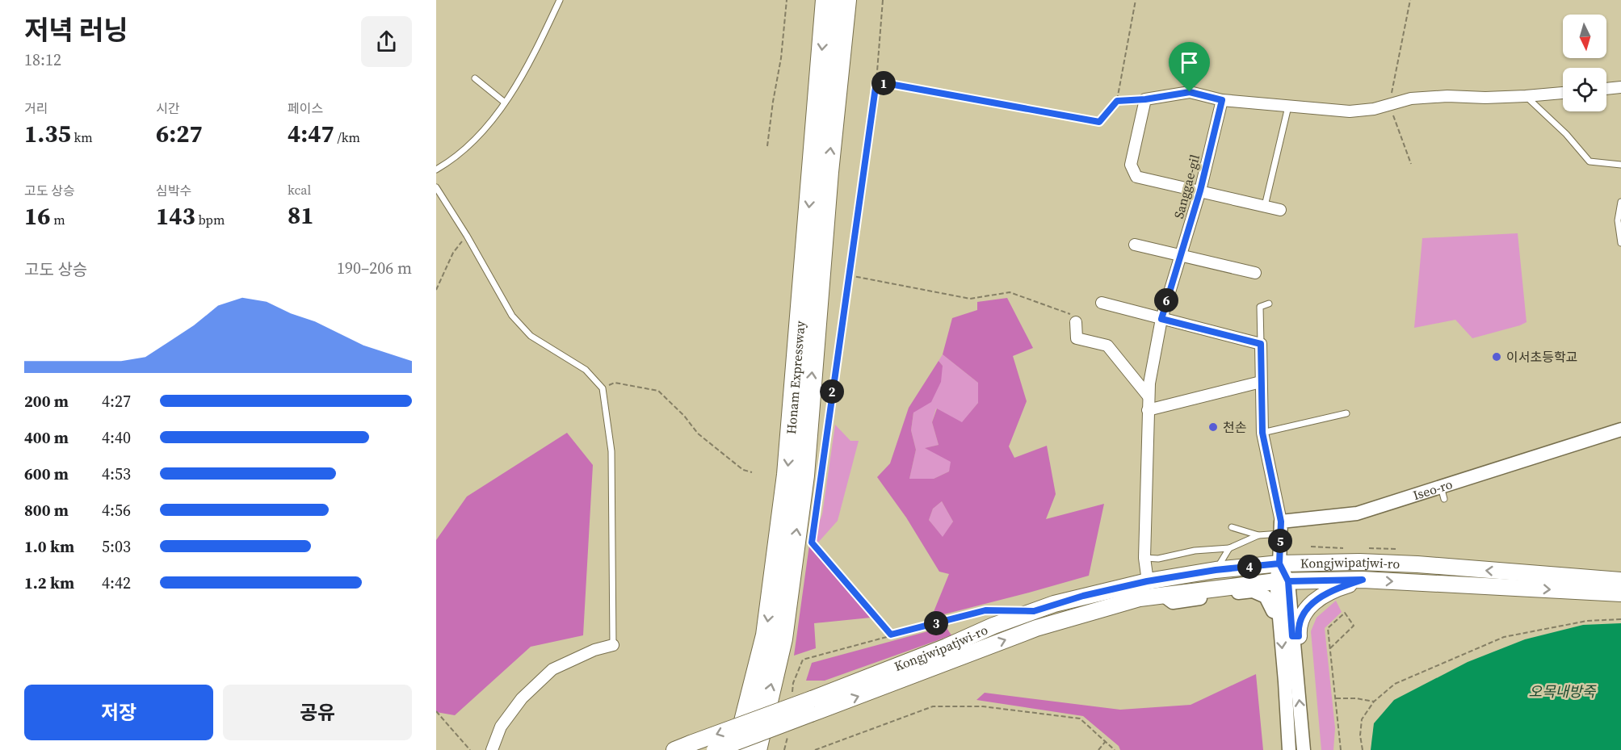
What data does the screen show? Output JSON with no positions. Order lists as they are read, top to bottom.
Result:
{
  "streets": {
    "highway": ["Honam Expressway"],
    "main road": ["Kongjwipatjwi-ro"],
    "street": ["Sanggae-gil", "Iseo-ro"]
  },
  "crossings": [
    ["Sanggae-gil", "Kongjwipatjwi-ro"]
  ],
  "water": ["오목내방죽"],
  "places": ["이서초등학교", "천손"],
  "north": "bottom",
  "page": {
    "heading": ["저녁 러닝", "18:12"],
    "pins": [
      "1",
      "6",
      "2",
      "5",
      "4",
      "3"
    ],
    "stats": [
      ["거리", "1.35 km"],
      ["시간", "6:27"],
      ["페이스", "4:47 /km"],
      ["고도 상승", "16 m"],
      ["심박수", "143 bpm"],
      ["kcal", "81"]
    ],
    "chart": ["고도 상승", "190–206 m"],
    "list": [
      {
        "name": "200 m",
        "note": "4:27"
      },
      {
        "name": "400 m",
        "note": "4:40"
      },
      {
        "name": "600 m",
        "note": "4:53"
      },
      {
        "name": "800 m",
        "note": "4:56"
      },
      {
        "name": "1.0 km",
        "note": "5:03"
      },
      {
        "name": "1.2 km",
        "note": "4:42"
      }
    ],
    "buttons": ["저장", "공유"]
  }
}
